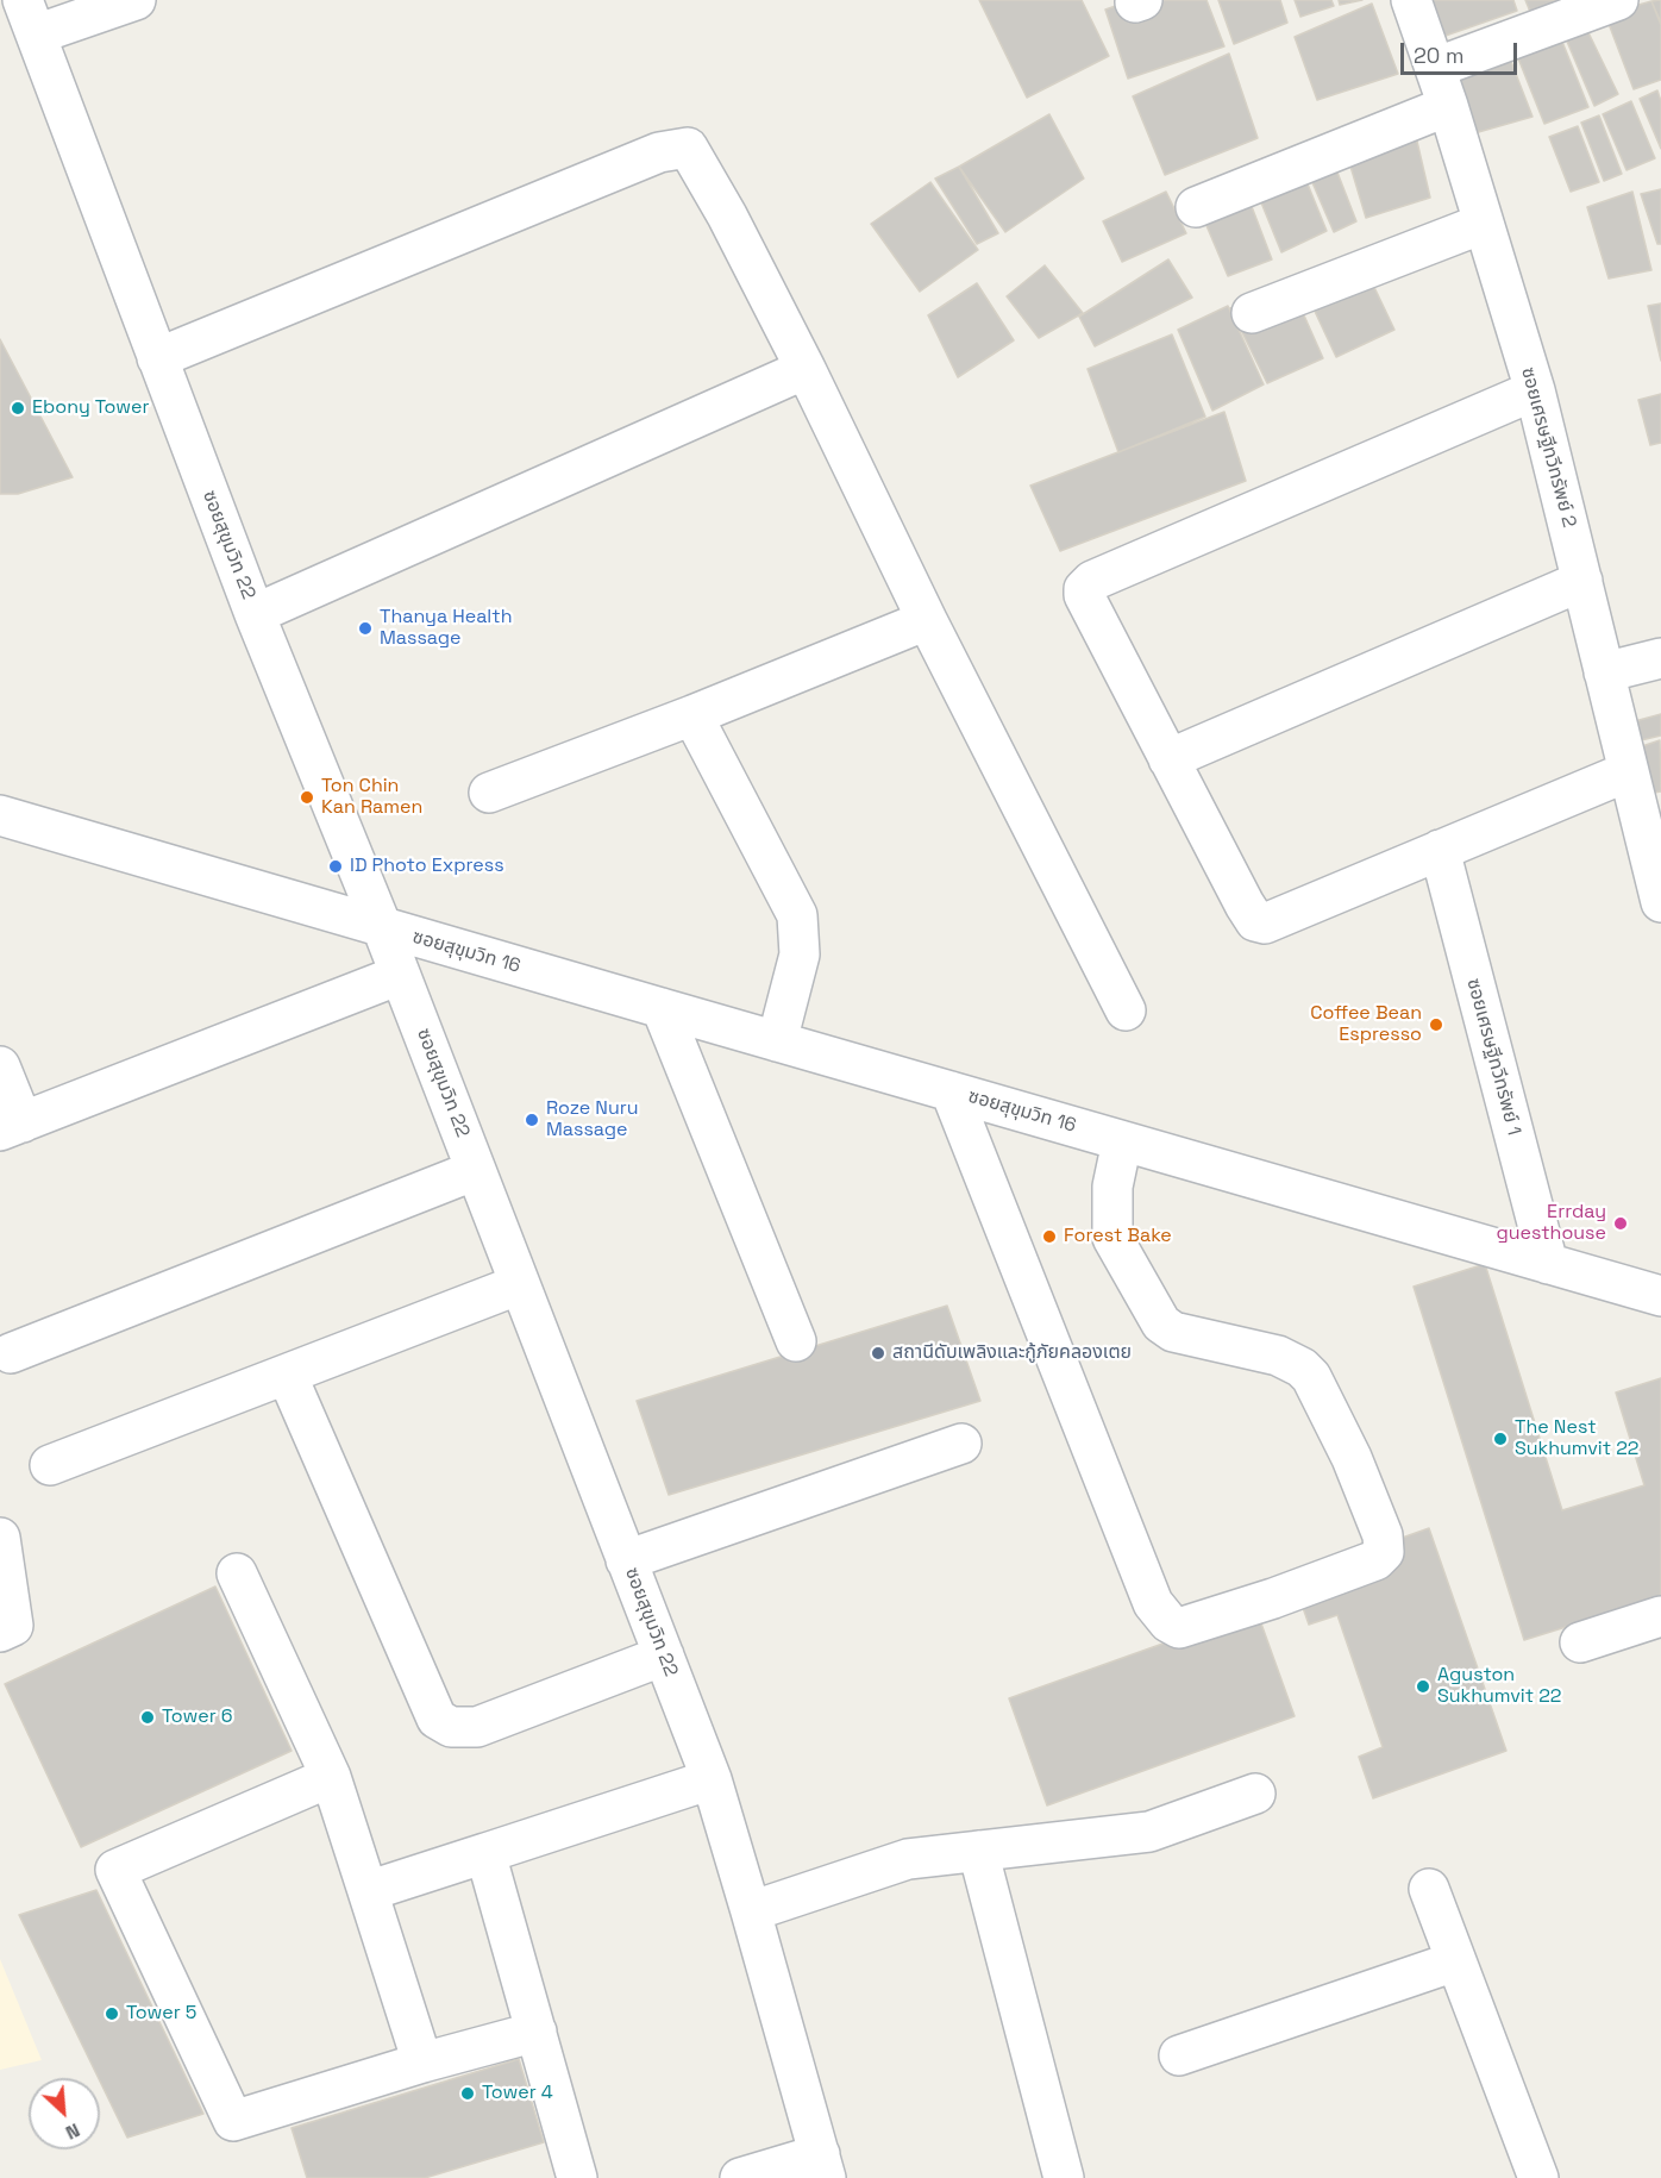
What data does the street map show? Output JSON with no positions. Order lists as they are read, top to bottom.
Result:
{
  "streets": {
    "street": [
      "ซอยเศรษฐีทวีทรัพย์ 2",
      "ซอยสุขุมวิท 22",
      "ซอยสุขุมวิท 16",
      "ซอยเศรษฐีทวีทรัพย์ 1"
    ]
  },
  "crossings": [
    ["ซอยสุขุมวิท 22", "ซอยสุขุมวิท 16"],
    ["ซอยสุขุมวิท 16", "ซอยเศรษฐีทวีทรัพย์ 1"]
  ],
  "places": [
    "Ebony Tower",
    "Thanya Health Massage",
    "Ton Chin Kan Ramen",
    "ID Photo Express",
    "Coffee Bean Espresso",
    "Roze Nuru Massage",
    "Errday guesthouse",
    "Forest Bake",
    "สถานีดับเพลิงและกู้ภัยคลองเตย",
    "The Nest Sukhumvit 22",
    "Aguston Sukhumvit 22",
    "Tower 6",
    "Tower 5",
    "Tower 4"
  ],
  "scale_bar": "20 m",
  "north": "bottom right"
}
